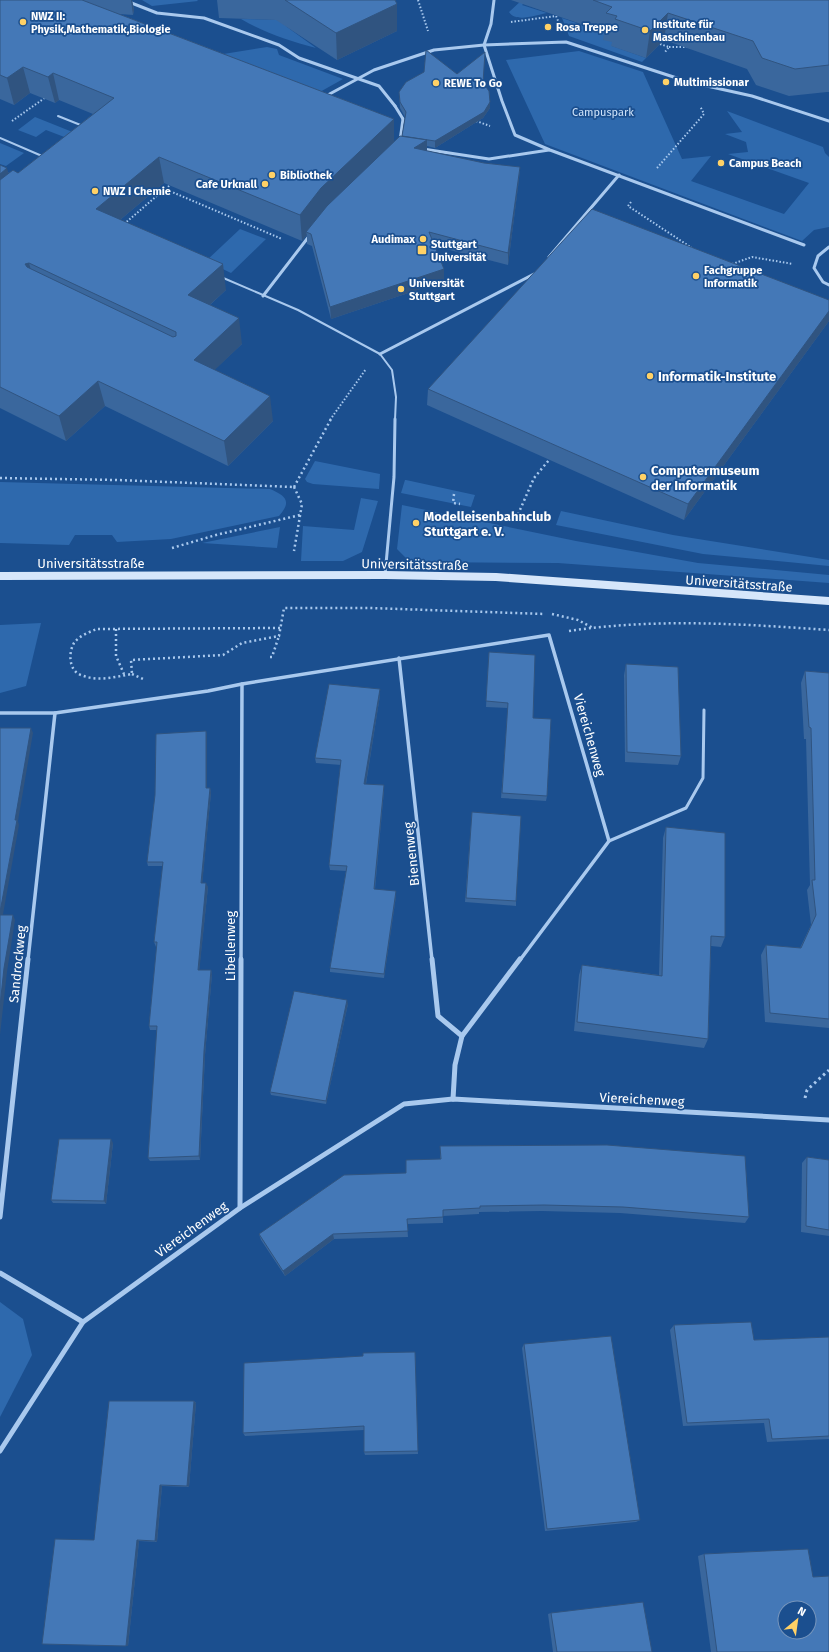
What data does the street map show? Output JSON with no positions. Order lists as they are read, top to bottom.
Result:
{
  "streets": {
    "street": [
      "Universitätsstraße",
      "Viereichenweg",
      "Bienenweg",
      "Libellenweg",
      "Sandrockweg"
    ]
  },
  "crossings": [
    ["Viereichenweg", "Libellenweg"]
  ],
  "parks": ["Campuspark"],
  "places": {
    "other": [
      "NWZ II: Physik,Mathematik,Biologie",
      "Rosa Treppe",
      "Institute für Maschinenbau",
      "Multimissionar",
      "REWE To Go",
      "Campus Beach",
      "Bibliothek",
      "Cafe Urknall",
      "NWZ I Chemie",
      "Audimax",
      "Fachgruppe Informatik",
      "Universität Stuttgart",
      "Informatik-Institute",
      "Computermuseum der Informatik",
      "Modelleisenbahnclub Stuttgart e. V."
    ],
    "transit": ["Stuttgart Universität"]
  },
  "north": "top right"
}
